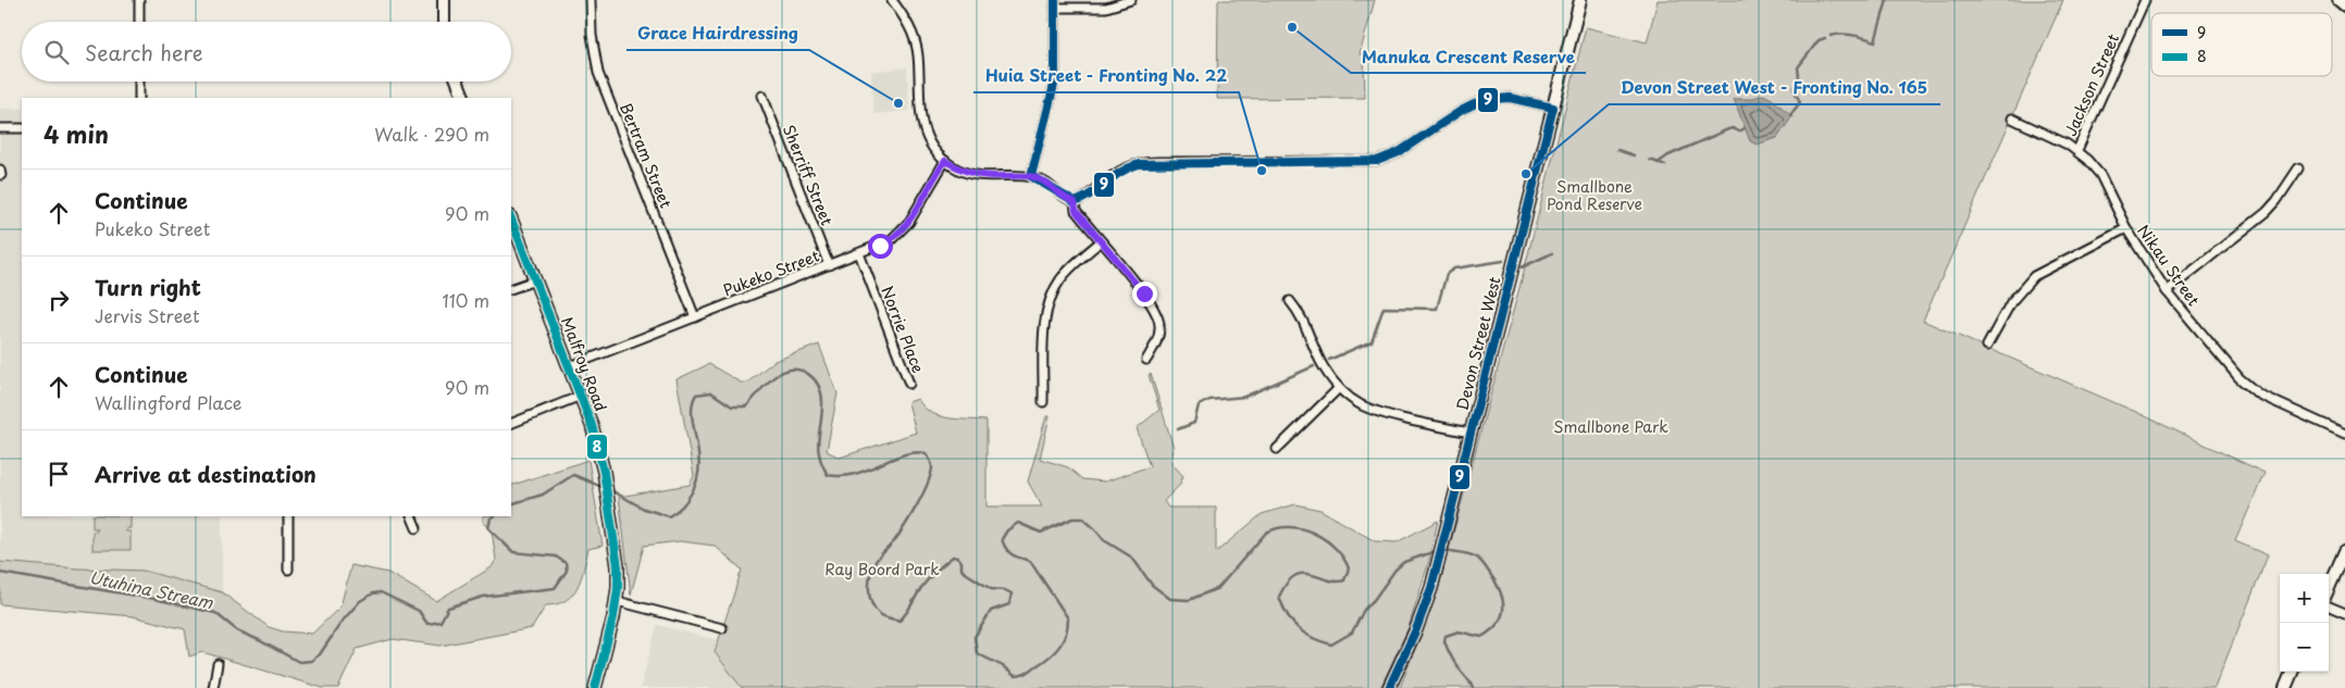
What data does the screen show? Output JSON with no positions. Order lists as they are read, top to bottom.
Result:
{
  "streets": {
    "main road": ["Devon Street West", "Malfroy Road"],
    "street": [
      "Jackson Street",
      "Bertram Street",
      "Sherriff Street",
      "Nikau Street",
      "Pukeko Street",
      "Norrie Place"
    ]
  },
  "crossings": [
    ["Jackson Street", "Nikau Street"],
    ["Bertram Street", "Pukeko Street"],
    ["Sherriff Street", "Pukeko Street"],
    ["Pukeko Street", "Norrie Place"],
    ["Pukeko Street", "Malfroy Road"]
  ],
  "water": ["Utuhina Stream"],
  "parks": ["Smallbone Pond Reserve", "Smallbone Park", "Ray Boord Park"],
  "places": [
    "Manuka Crescent Reserve",
    "Grace Hairdressing",
    "Huia Street - Fronting No. 22",
    "Devon Street West - Fronting No. 165"
  ],
  "lines": ["transit line 9", "transit line 8"],
  "legend": ["9", "8"],
  "page": {
    "search": "Search here",
    "heading": ["4 min", "Walk · 290 m"],
    "list": [
      ["Continue", "Pukeko Street", "90 m"],
      ["Turn right", "Jervis Street", "110 m"],
      ["Continue", "Wallingford Place", "90 m"],
      "Arrive at destination"
    ],
    "map_buttons": ["+", "−"]
  }
}
